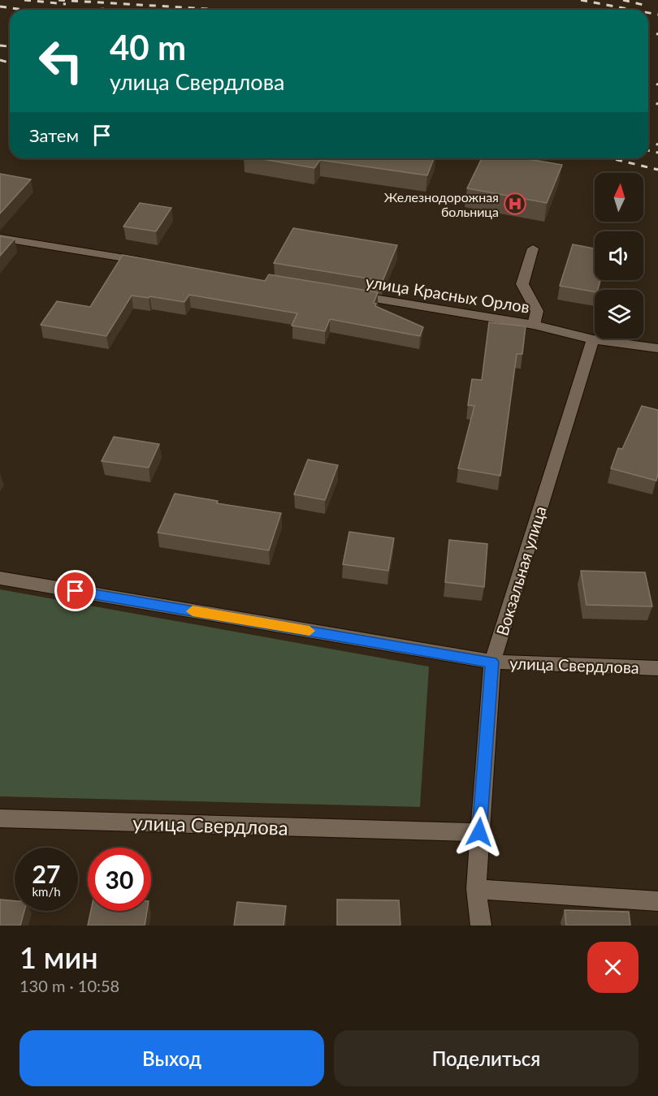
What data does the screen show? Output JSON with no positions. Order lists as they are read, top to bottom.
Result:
{
  "streets": {
    "street": ["улица Красных Орлов", "Вокзальная улица", "улица Свердлова"]
  },
  "crossings": [
    ["улица Красных Орлов", "Вокзальная улица"],
    ["Вокзальная улица", "улица Свердлова"]
  ],
  "places": {
    "hospital": ["Железнодорожная больница"]
  },
  "north": "top",
  "page": {
    "turn": ["40 m", "улица Свердлова"],
    "then": "Затем",
    "speed": "27 km/h",
    "limit": "30",
    "heading": ["1 мин", "130 m · 10:58"],
    "buttons": ["Выход", "Поделиться"]
  }
}
